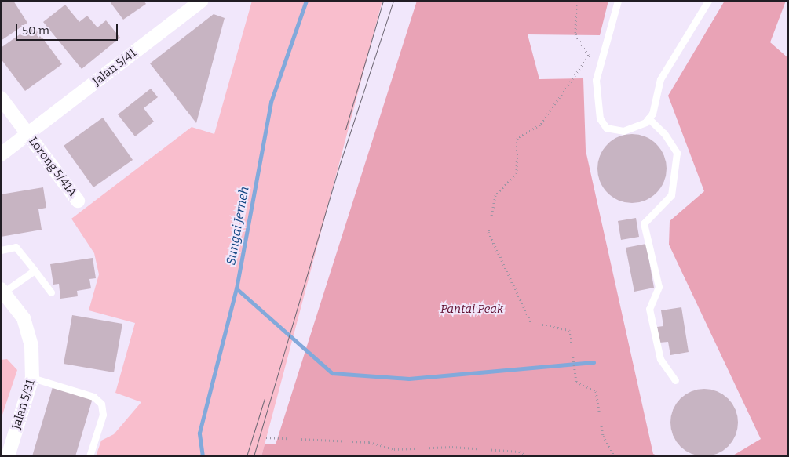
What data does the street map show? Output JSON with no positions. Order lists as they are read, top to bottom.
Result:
{
  "streets": {
    "street": ["Jalan 5/41", "Lorong 5/41A", "Jalan 5/31"]
  },
  "crossings": [
    ["Jalan 5/41", "Lorong 5/41A"]
  ],
  "water": ["Sungai Jerneh"],
  "parks": ["Pantai Peak"],
  "scale_bar": "50 m"
}
